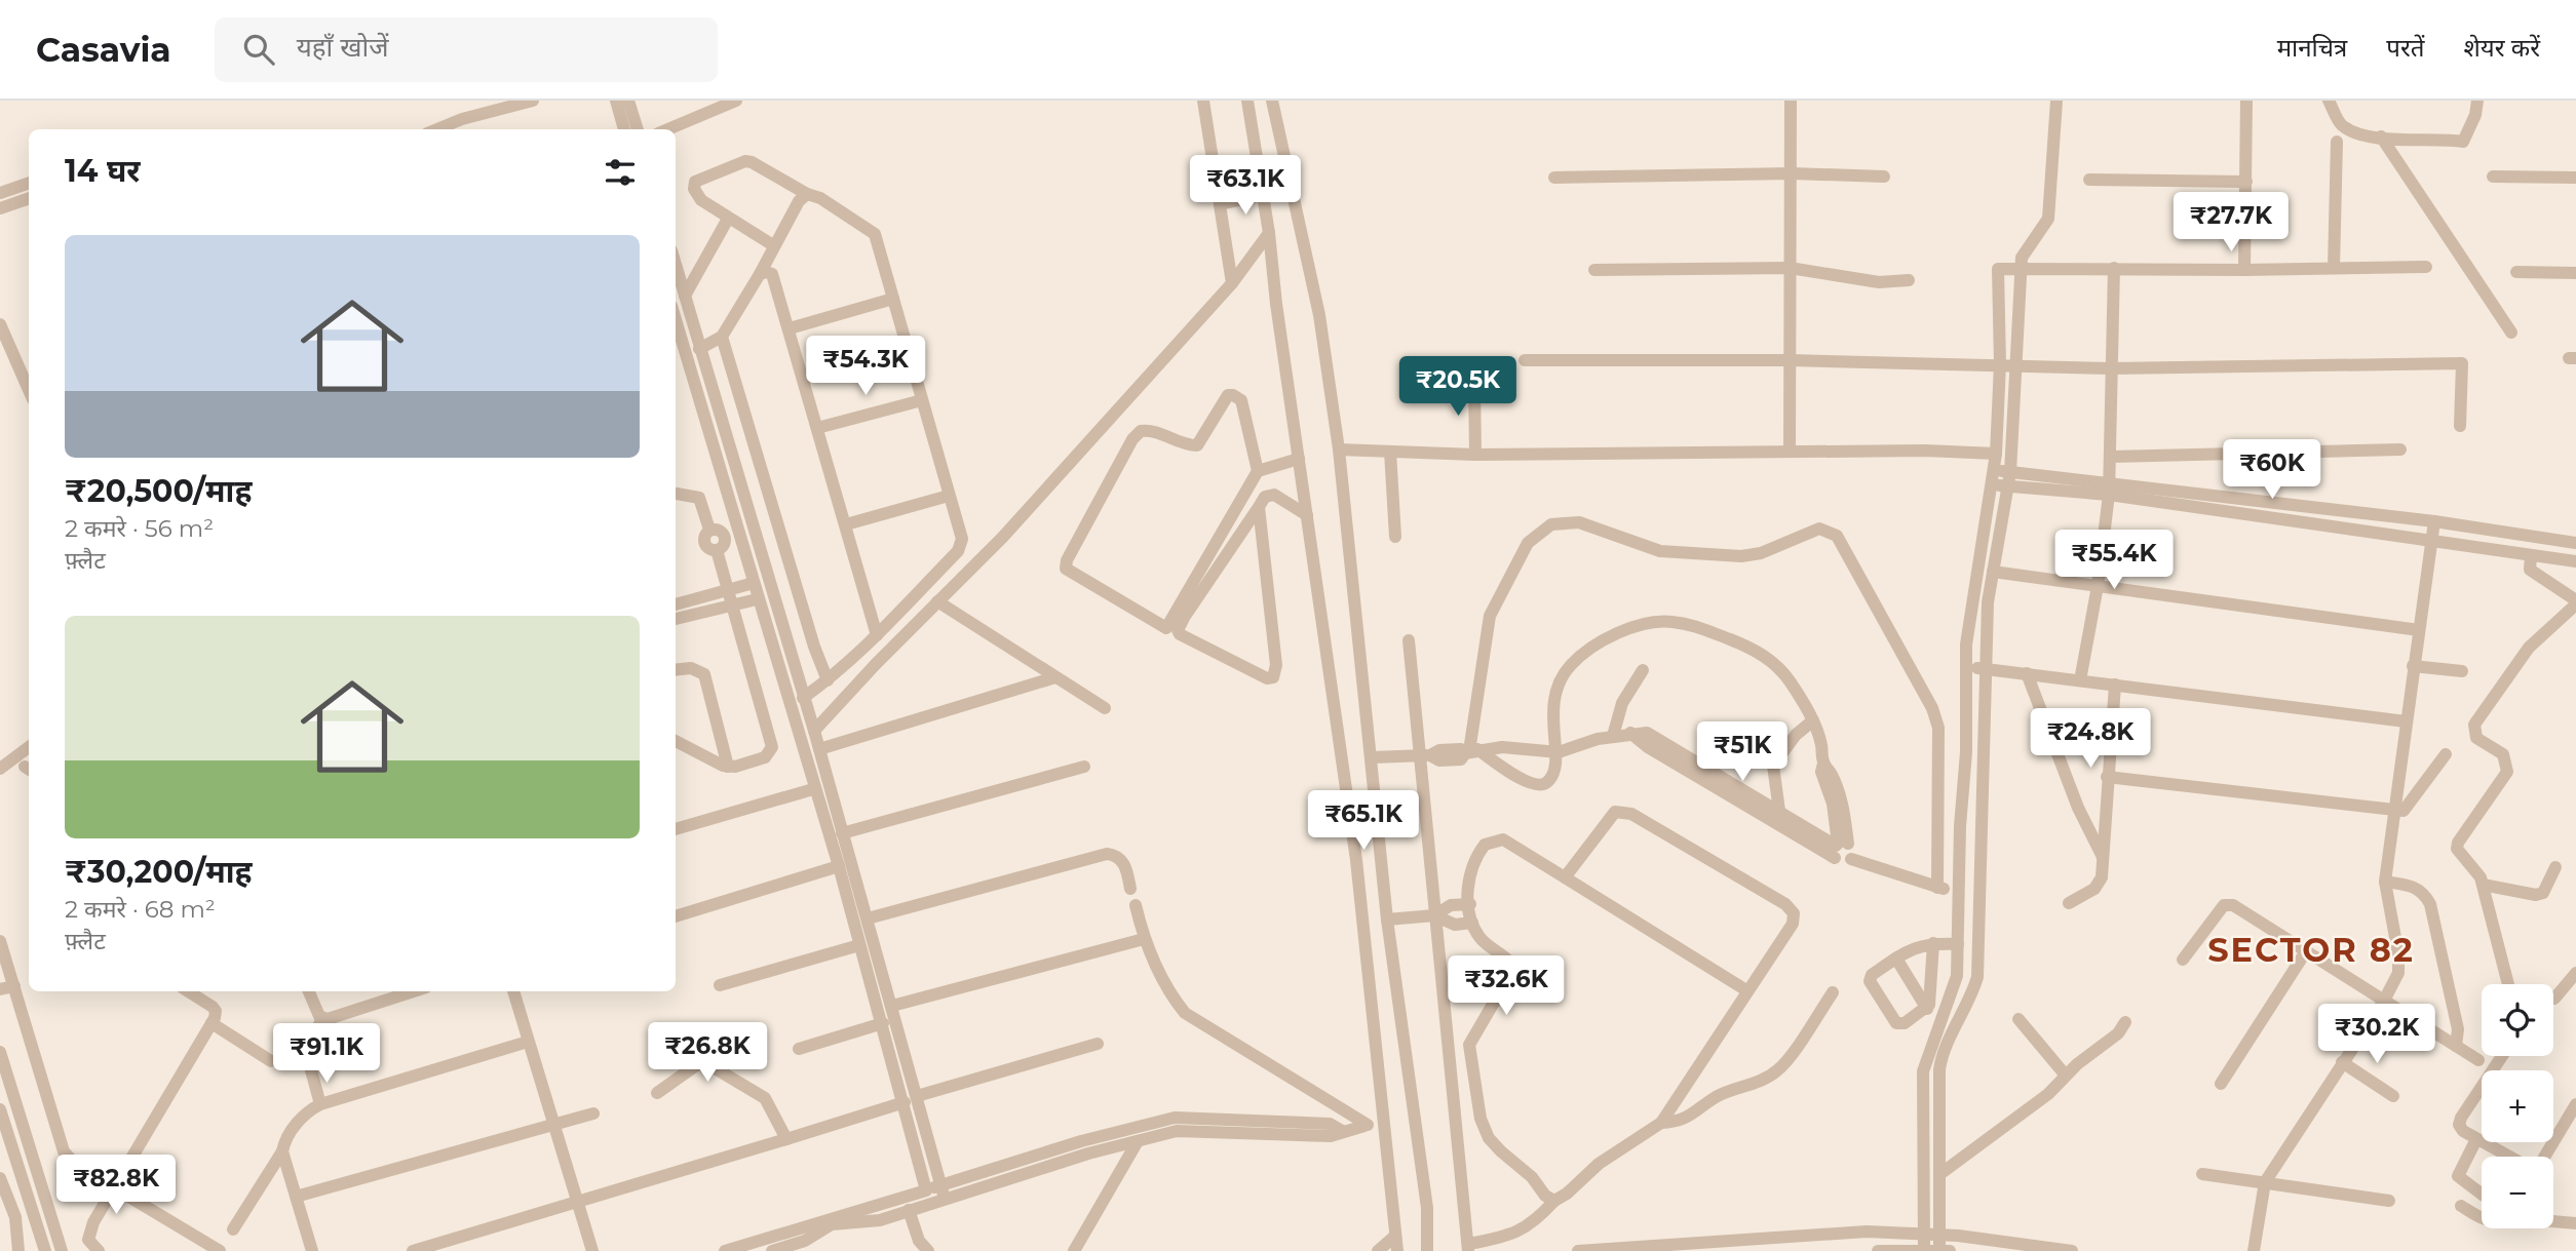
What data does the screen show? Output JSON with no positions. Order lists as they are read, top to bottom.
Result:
{
  "districts": ["SECTOR 82"],
  "page": {
    "header": "Casavia",
    "search": "यहाँ खोजें",
    "nav": ["मानचित्र", "परतें", "शेयर करें"],
    "heading": "14 घर",
    "price": [
      "₹63.1K",
      "₹27.7K",
      "₹54.3K",
      "₹20.5K",
      "₹60K",
      "₹55.4K",
      "₹24.8K",
      "₹51K",
      "₹65.1K",
      "₹32.6K",
      "₹30.2K",
      "₹26.8K",
      "₹91.1K",
      "₹82.8K"
    ],
    "list": [
      {
        "name": "₹20,500/माह",
        "note": "2 कमरे · 56 m² · फ़्लैट"
      },
      {
        "name": "₹30,200/माह",
        "note": "2 कमरे · 68 m² · फ़्लैट"
      }
    ],
    "map_buttons": ["+", "−"]
  }
}
